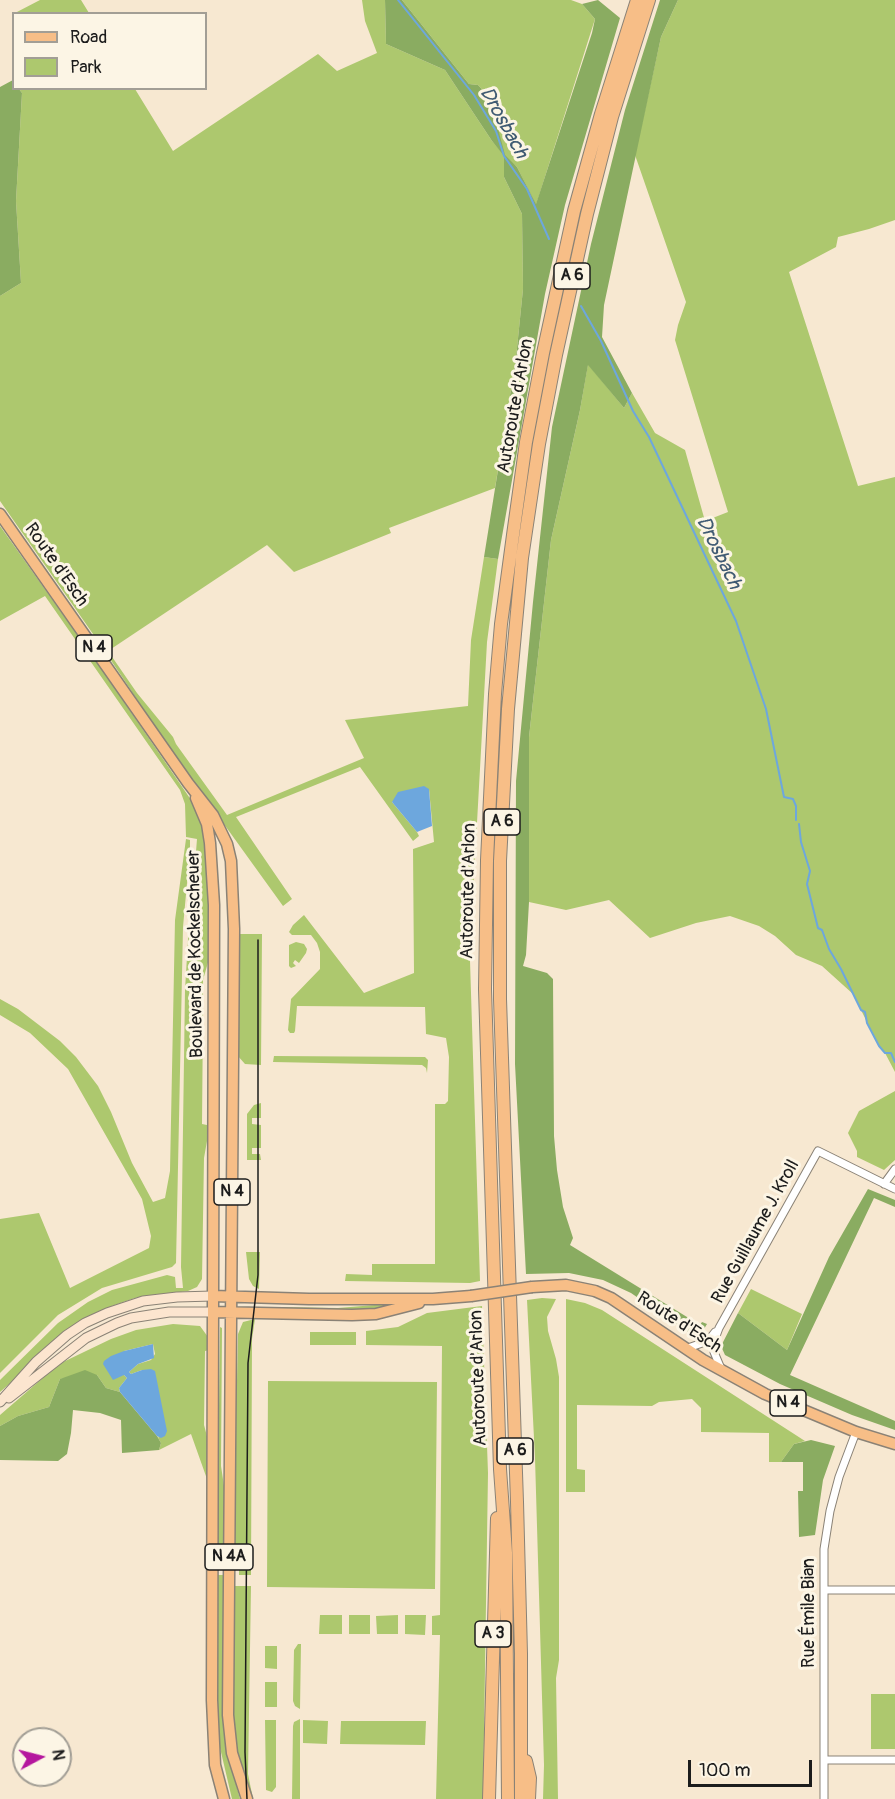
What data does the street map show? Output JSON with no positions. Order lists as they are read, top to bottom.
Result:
{
  "streets": {
    "highway": ["A 6", "Autoroute d'Arlon", "A 3"],
    "main road": [
      "Route d'Esch",
      "N 4",
      "Boulevard de Kockelscheuer",
      "N 4A"
    ],
    "street": ["Rue Guillaume J. Kroll", "Rue Émile Bian"]
  },
  "crossings": [
    ["A 6", "Autoroute d'Arlon"],
    ["Autoroute d'Arlon", "A 3"],
    ["Route d'Esch", "Boulevard de Kockelscheuer"],
    ["Route d'Esch", "Rue Guillaume J. Kroll"],
    ["Route d'Esch", "Rue Émile Bian"]
  ],
  "water": ["Drosbach"],
  "legend": ["Road", "Park"],
  "scale_bar": "100 m",
  "north": "right"
}
